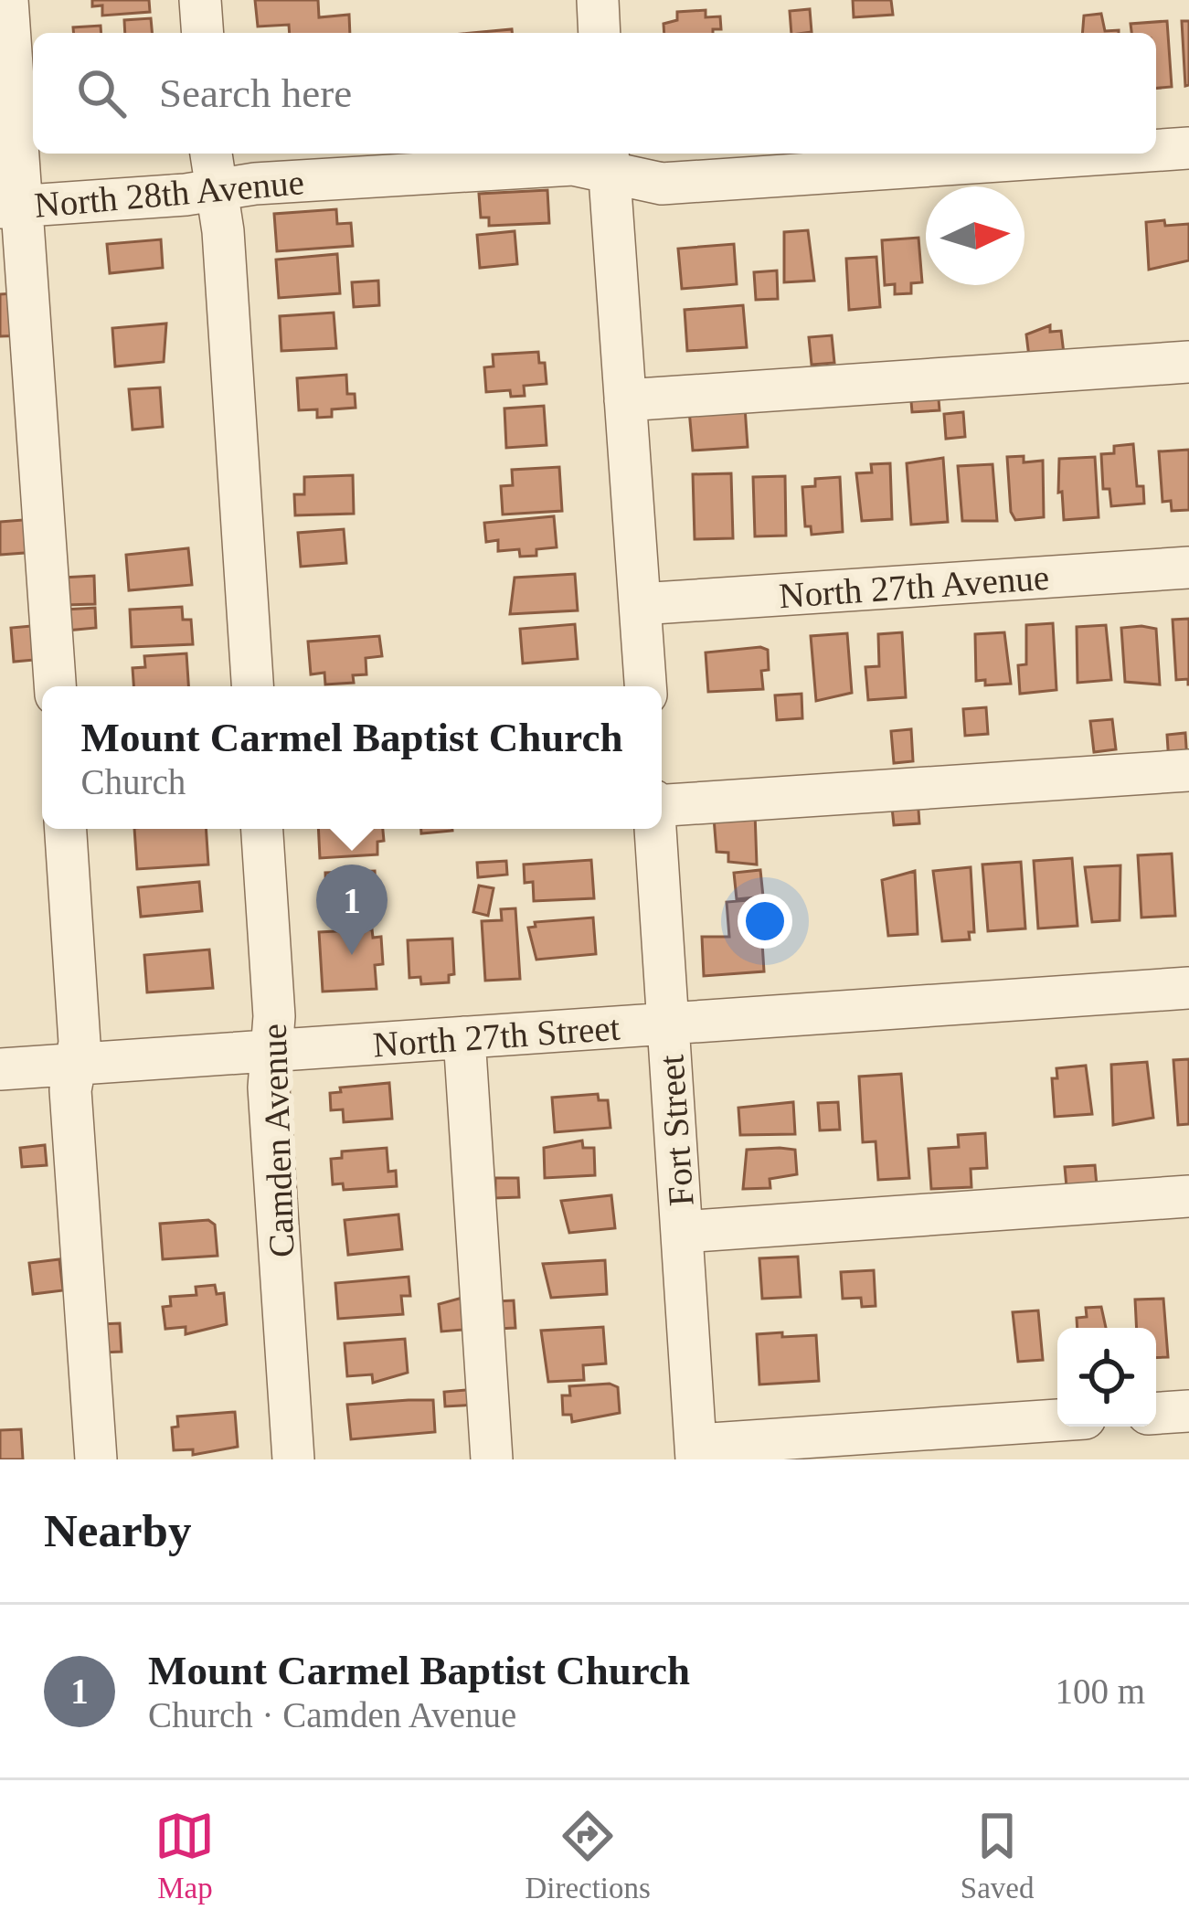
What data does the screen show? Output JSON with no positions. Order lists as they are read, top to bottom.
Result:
{
  "streets": {
    "street": [
      "North 28th Avenue",
      "North 27th Avenue",
      "North 27th Street",
      "Fort Street",
      "Camden Avenue"
    ]
  },
  "crossings": [
    ["North 27th Street", "Fort Street"],
    ["North 27th Street", "Camden Avenue"]
  ],
  "north": "right",
  "page": {
    "search": "Search here",
    "popup": ["Mount Carmel Baptist Church", "Church"],
    "pins": "1",
    "heading": "Nearby",
    "list": [
      {
        "mark": "1",
        "name": "Mount Carmel Baptist Church",
        "note": "Church · Camden Avenue",
        "value": "100 m"
      }
    ],
    "nav": ["Map", "Directions", "Saved"]
  }
}
